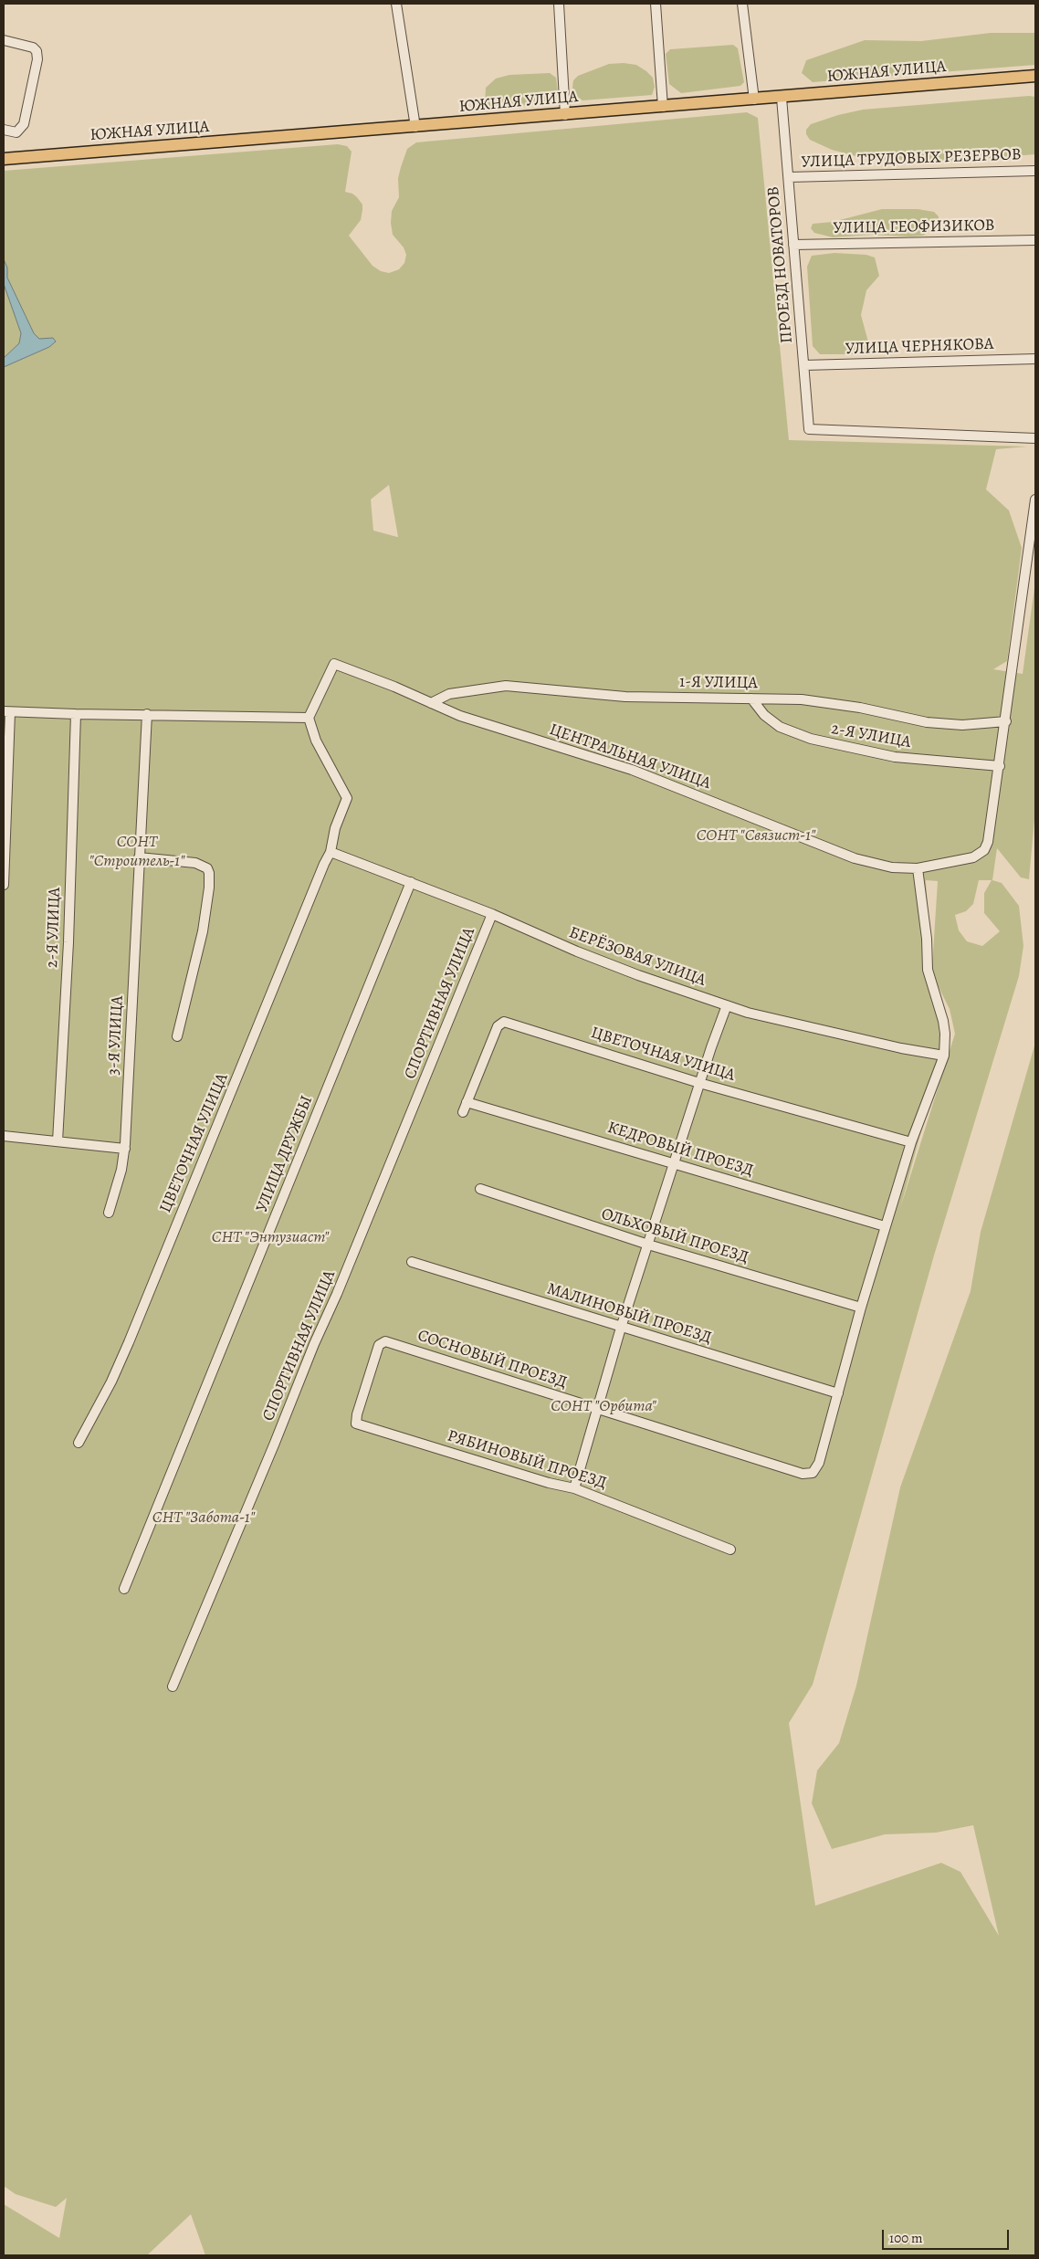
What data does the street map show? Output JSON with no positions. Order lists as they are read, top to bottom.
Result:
{
  "streets": {
    "main road": ["ЮЖНАЯ УЛИЦА"],
    "street": [
      "УЛИЦА ТРУДОВЫХ РЕЗЕРВОВ",
      "УЛИЦА ГЕОФИЗИКОВ",
      "ПРОЕЗД НОВАТОРОВ",
      "УЛИЦА ЧЕРНЯКОВА",
      "1-Я УЛИЦА",
      "2-Я УЛИЦА",
      "ЦЕНТРАЛЬНАЯ УЛИЦА",
      "БЕРЁЗОВАЯ УЛИЦА",
      "СПОРТИВНАЯ УЛИЦА",
      "3-Я УЛИЦА",
      "ЦВЕТОЧНАЯ УЛИЦА",
      "КЕДРОВЫЙ ПРОЕЗД",
      "УЛИЦА ДРУЖБЫ",
      "ОЛЬХОВЫЙ ПРОЕЗД",
      "МАЛИНОВЫЙ ПРОЕЗД",
      "СОСНОВЫЙ ПРОЕЗД",
      "РЯБИНОВЫЙ ПРОЕЗД"
    ]
  },
  "crossings": [
    ["ЮЖНАЯ УЛИЦА", "ПРОЕЗД НОВАТОРОВ"],
    ["УЛИЦА ТРУДОВЫХ РЕЗЕРВОВ", "ПРОЕЗД НОВАТОРОВ"],
    ["УЛИЦА ГЕОФИЗИКОВ", "ПРОЕЗД НОВАТОРОВ"],
    ["ПРОЕЗД НОВАТОРОВ", "УЛИЦА ЧЕРНЯКОВА"],
    ["1-Я УЛИЦА", "2-Я УЛИЦА"],
    ["1-Я УЛИЦА", "ЦЕНТРАЛЬНАЯ УЛИЦА"],
    ["2-Я УЛИЦА", "ЦЕНТРАЛЬНАЯ УЛИЦА"],
    ["ЦЕНТРАЛЬНАЯ УЛИЦА", "ЦВЕТОЧНАЯ УЛИЦА"],
    ["БЕРЁЗОВАЯ УЛИЦА", "СПОРТИВНАЯ УЛИЦА"],
    ["БЕРЁЗОВАЯ УЛИЦА", "ЦВЕТОЧНАЯ УЛИЦА"],
    ["БЕРЁЗОВАЯ УЛИЦА", "УЛИЦА ДРУЖБЫ"],
    ["ЦВЕТОЧНАЯ УЛИЦА", "КЕДРОВЫЙ ПРОЕЗД"],
    ["МАЛИНОВЫЙ ПРОЕЗД", "СОСНОВЫЙ ПРОЕЗД"],
    ["СОСНОВЫЙ ПРОЕЗД", "РЯБИНОВЫЙ ПРОЕЗД"]
  ],
  "parks": [
    "СОНТ \"Связист-1\"",
    "СОНТ \"Строитель-1\"",
    "СНТ \"Энтузиаст\"",
    "СОНТ \"Орбита\"",
    "СНТ \"Забота-1\""
  ],
  "scale_bar": "100 m"
}
